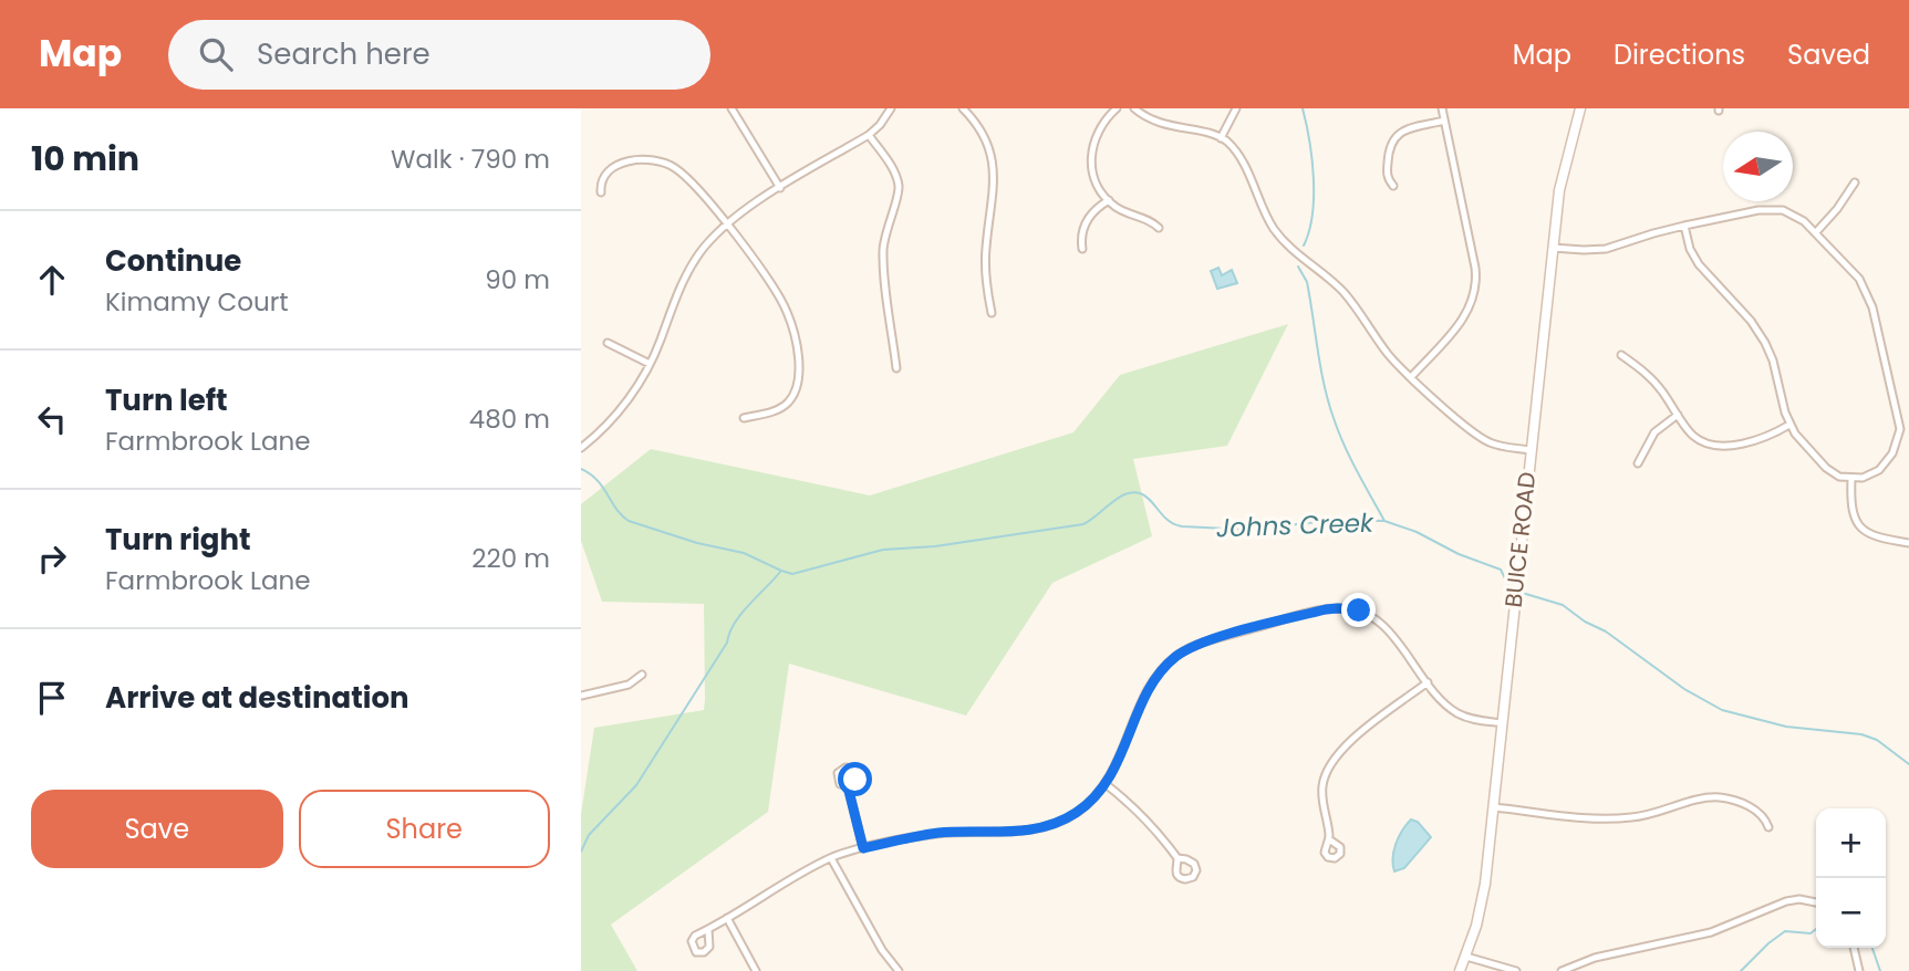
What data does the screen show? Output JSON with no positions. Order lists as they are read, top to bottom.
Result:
{
  "streets": {
    "street": ["BUICE ROAD"]
  },
  "water": ["Johns Creek"],
  "north": "left",
  "page": {
    "header": "Map",
    "search": "Search here",
    "nav": ["Map", "Directions", "Saved"],
    "heading": ["10 min", "Walk · 790 m"],
    "list": [
      ["Continue", "Kimamy Court", "90 m"],
      ["Turn left", "Farmbrook Lane", "480 m"],
      ["Turn right", "Farmbrook Lane", "220 m"],
      "Arrive at destination"
    ],
    "buttons": ["Save", "Share"],
    "map_buttons": ["+", "−"]
  }
}
